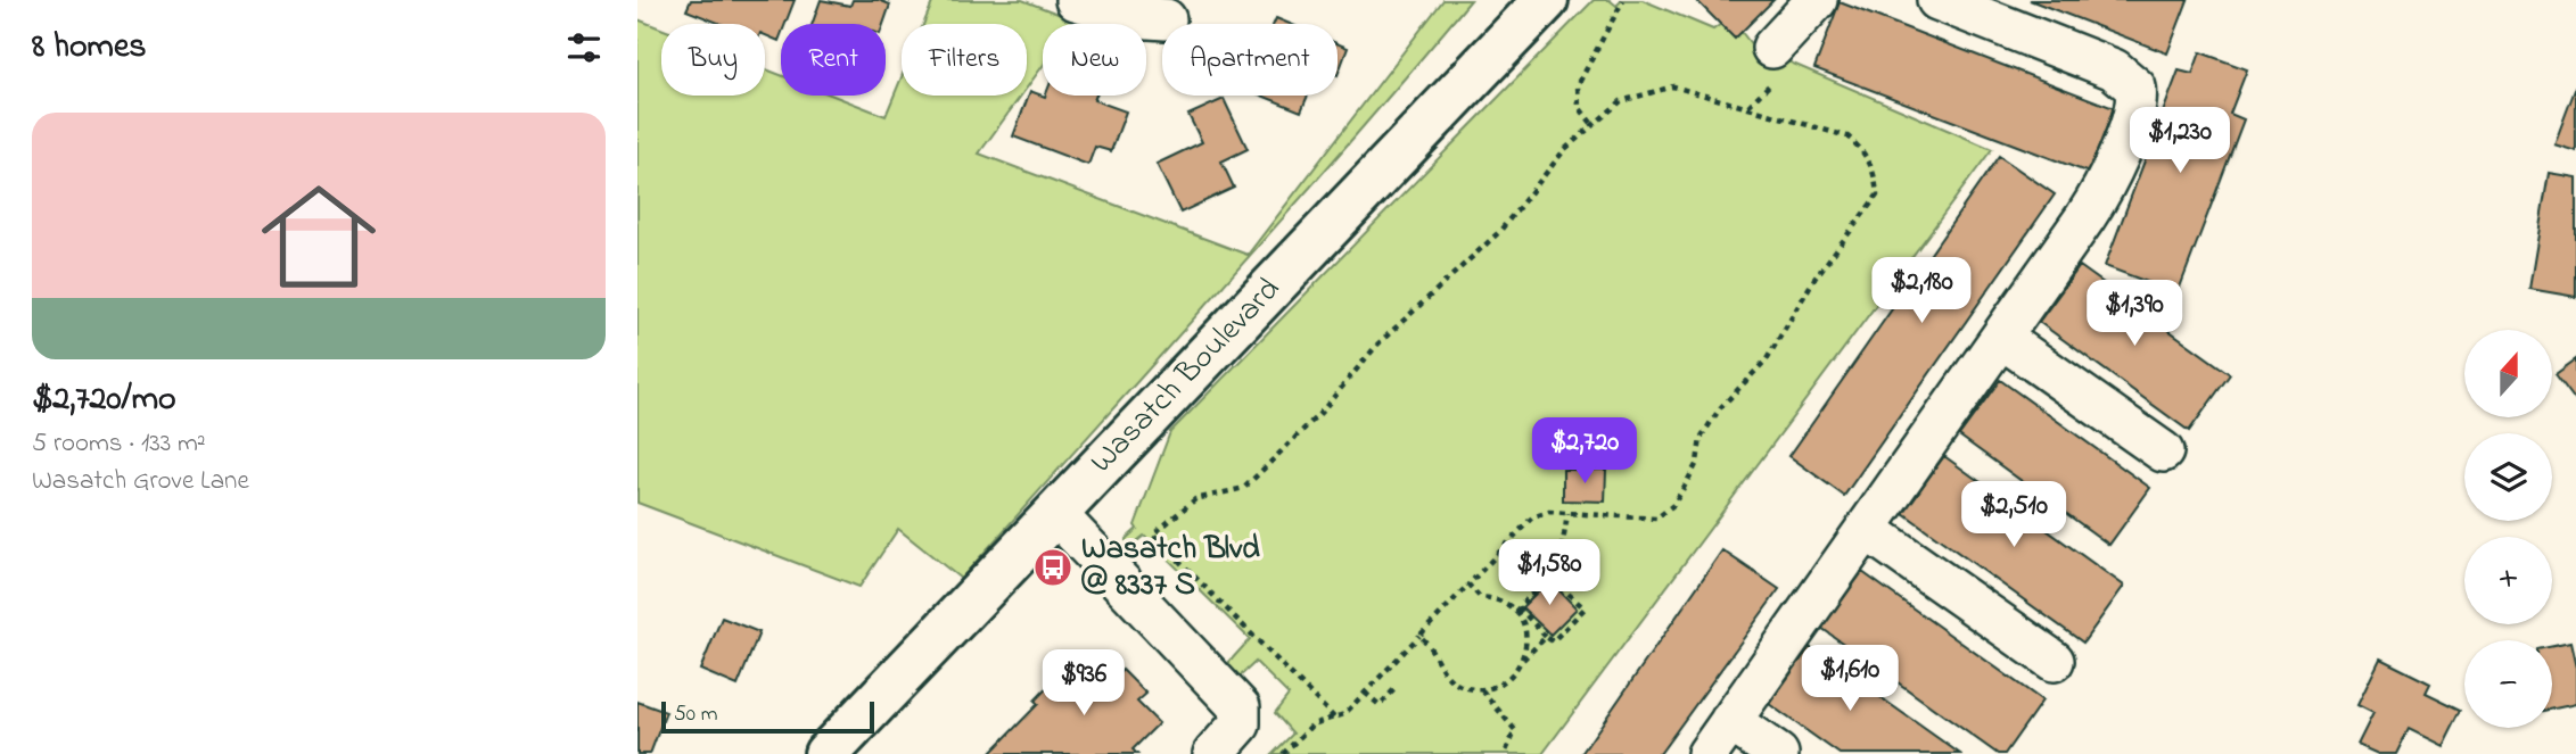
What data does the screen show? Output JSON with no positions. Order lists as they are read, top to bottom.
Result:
{
  "streets": {
    "main road": ["Wasatch Boulevard"]
  },
  "places": {
    "bus stop": ["Wasatch Blvd @ 8337 S"]
  },
  "scale_bar": "50 m",
  "north": "top",
  "page": {
    "heading": "8 homes",
    "chip": [
      "Buy",
      "Rent",
      "Filters",
      "New",
      "Apartment"
    ],
    "list": [
      {
        "name": "$2,720/mo",
        "note": "5 rooms · 133 m² · Wasatch Grove Lane"
      }
    ],
    "price": [
      "$1,230",
      "$2,180",
      "$1,390",
      "$2,720",
      "$2,510",
      "$1,580",
      "$1,610",
      "$936"
    ],
    "map_buttons": ["+", "−"],
    "scale": "50 m"
  }
}
